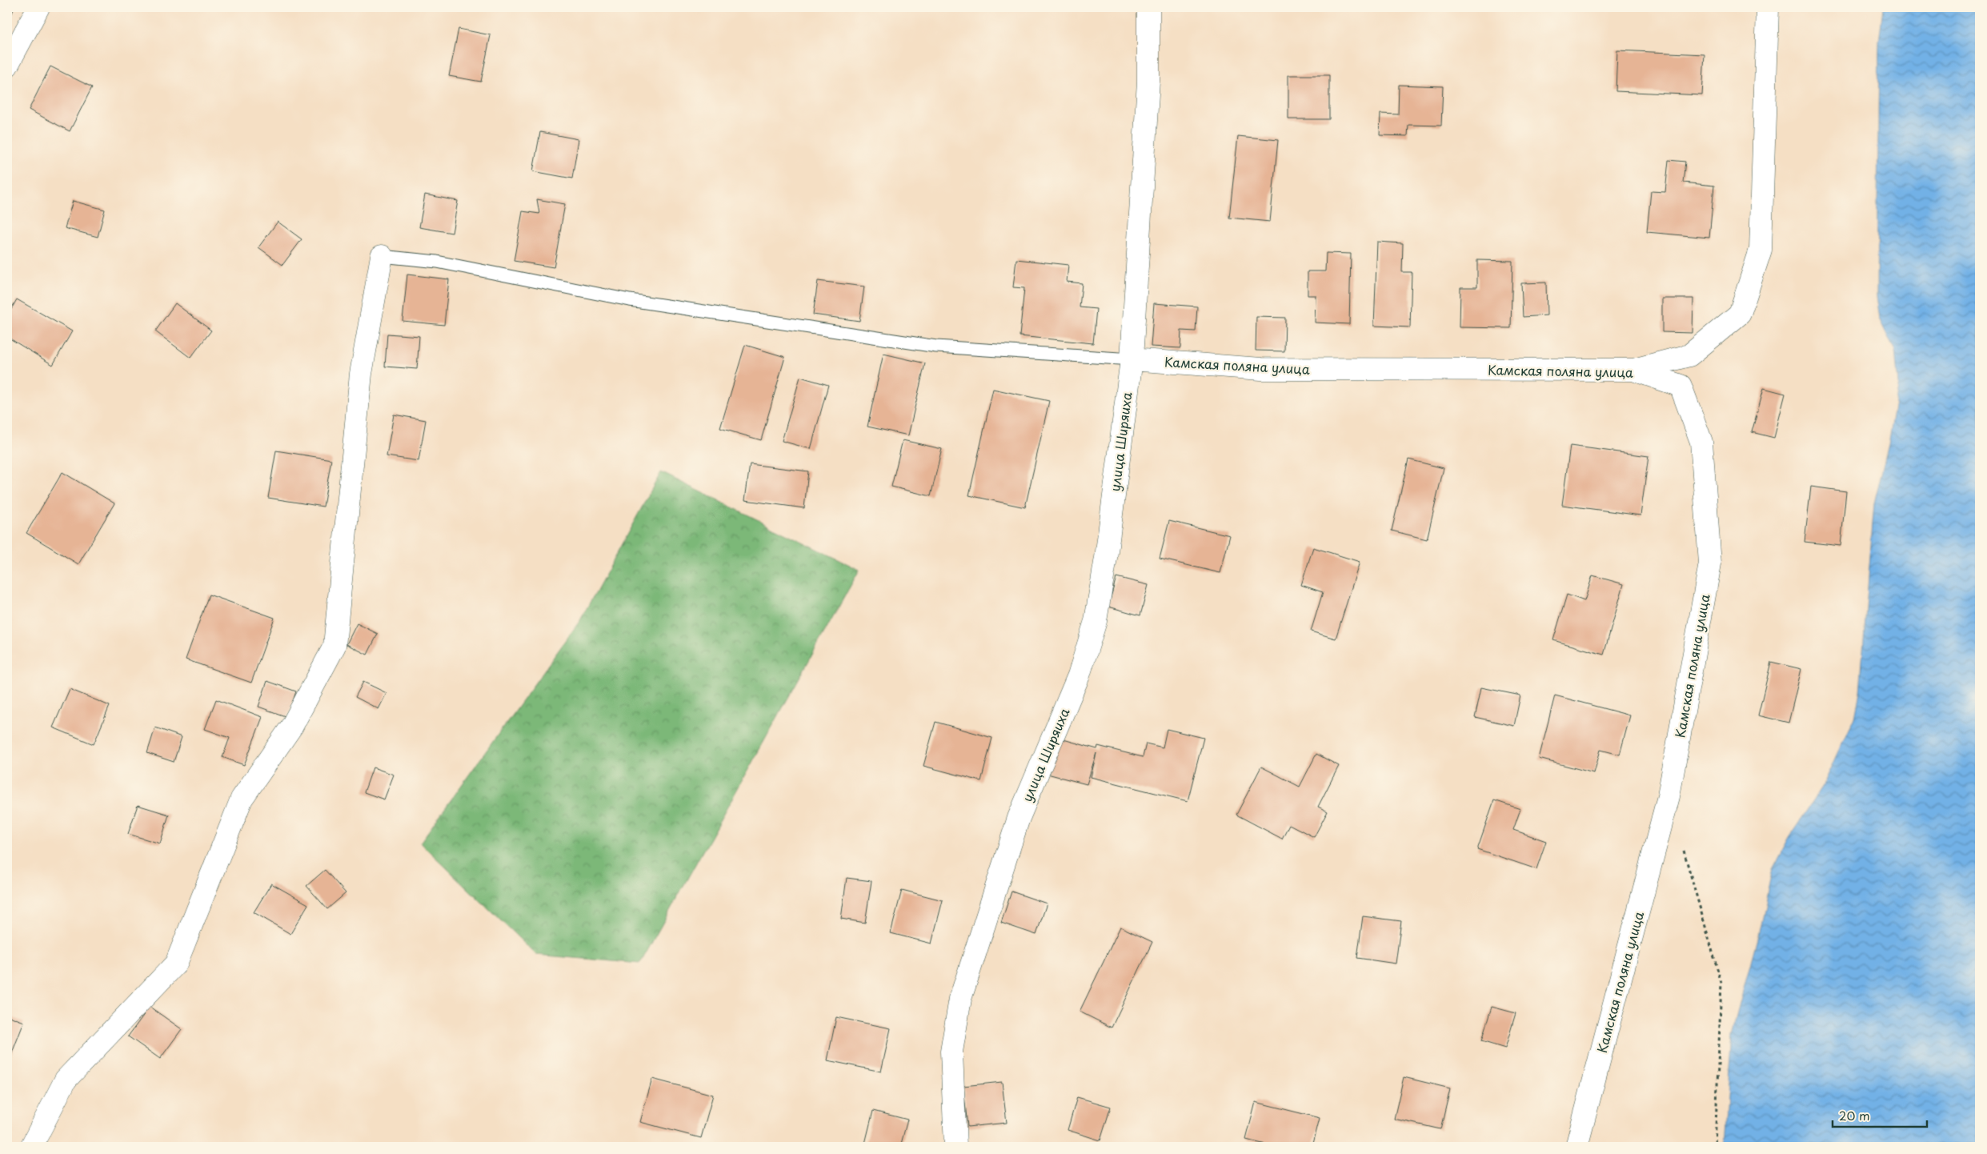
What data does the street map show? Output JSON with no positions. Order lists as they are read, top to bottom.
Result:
{
  "streets": {
    "street": ["Камская поляна улица", "улица Ширяиха"]
  },
  "crossings": [
    ["Камская поляна улица", "улица Ширяиха"]
  ],
  "scale_bar": "20 m"
}
